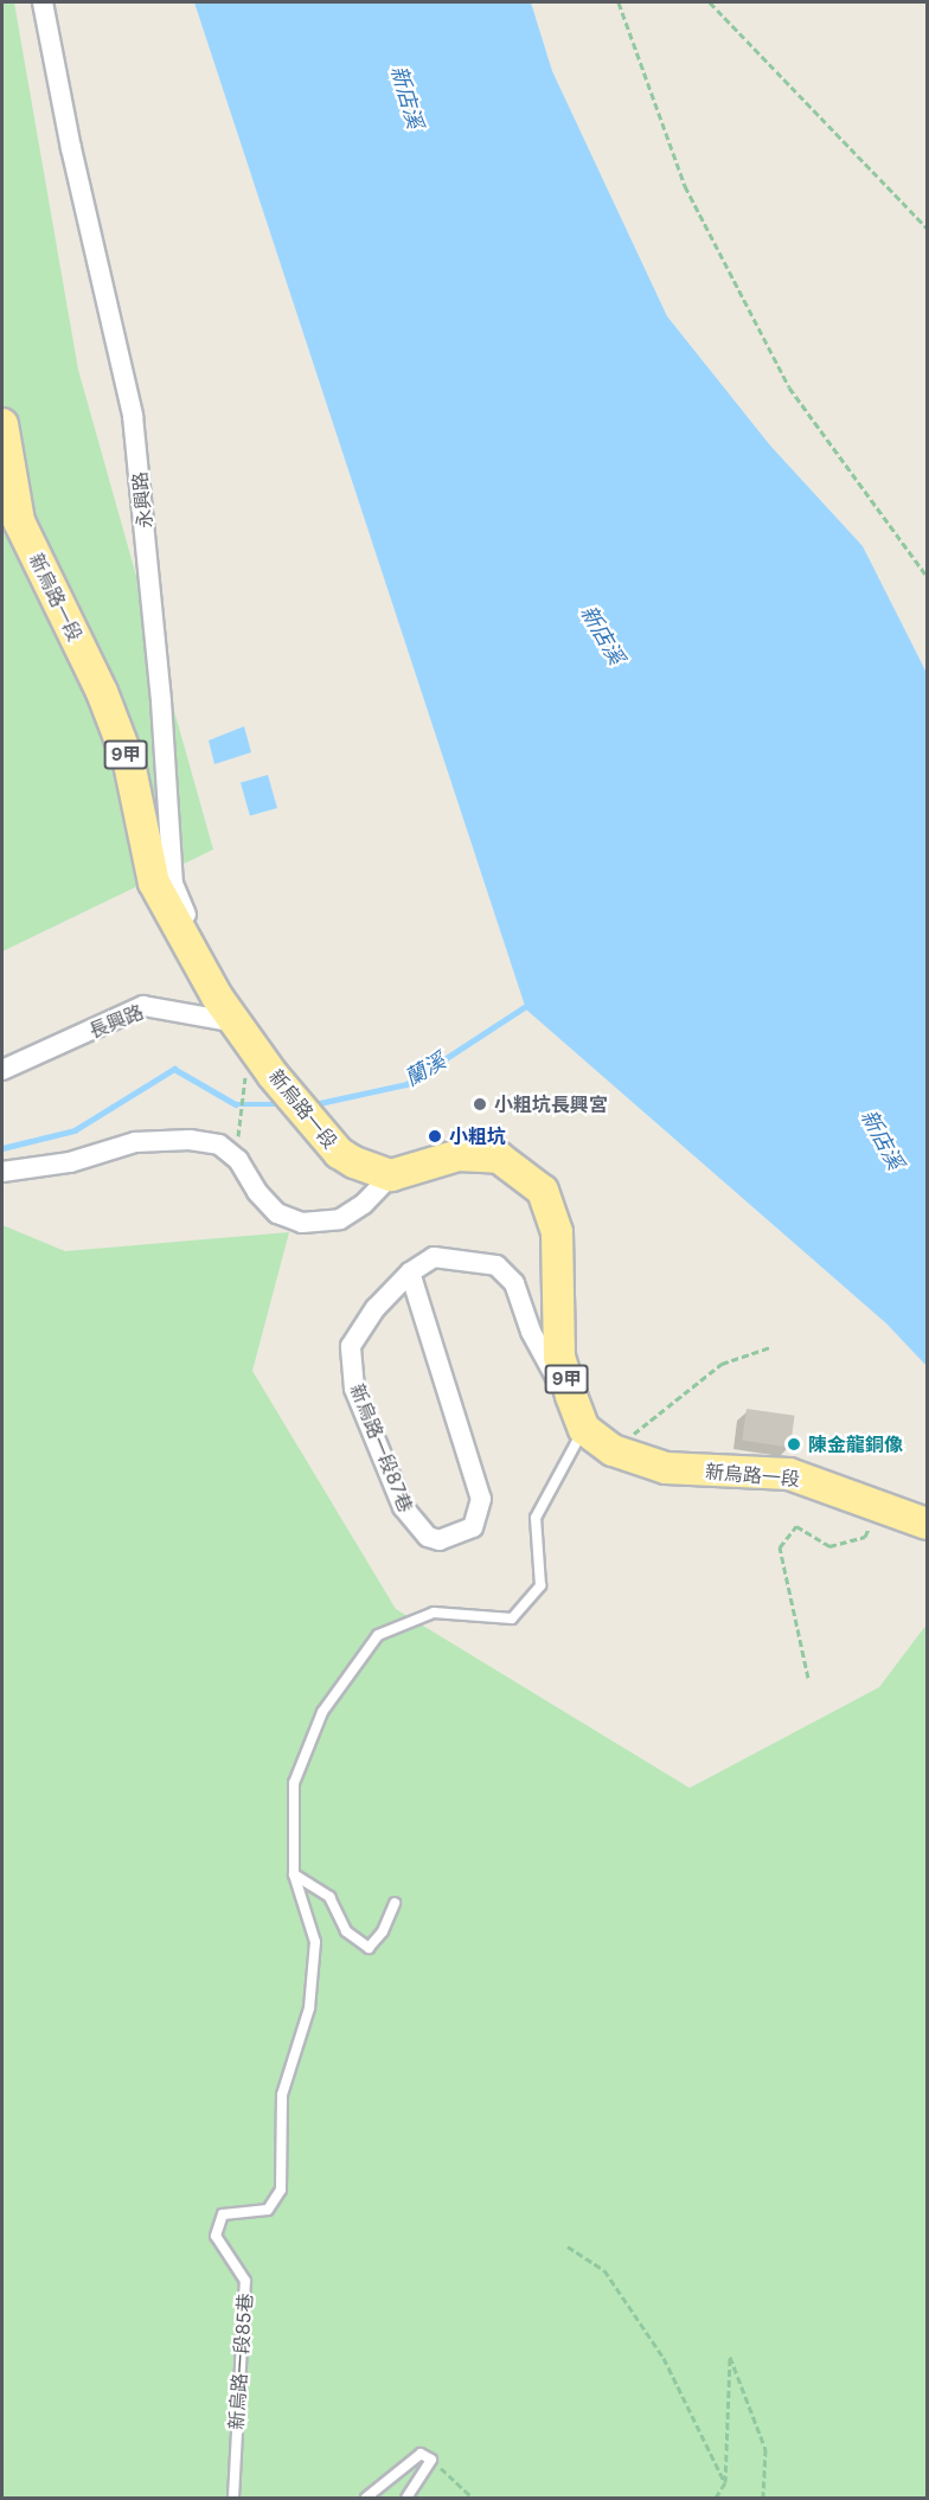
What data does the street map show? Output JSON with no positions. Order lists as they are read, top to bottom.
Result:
{
  "streets": {
    "main road": ["新烏路一段", "9甲"],
    "street": ["永興路", "長興路", "新烏路一段87巷"],
    "lane": ["新烏路一段85巷"]
  },
  "crossings": [
    ["永興路", "新烏路一段"],
    ["新烏路一段", "9甲"],
    ["新烏路一段", "長興路"],
    ["新烏路一段", "新烏路一段85巷"],
    ["9甲", "新烏路一段87巷"],
    ["9甲", "新烏路一段85巷"]
  ],
  "water": ["新店溪", "蘭溪"],
  "places": ["小粗坑長興宮", "小粗坑", "陳金龍銅像"]
}
